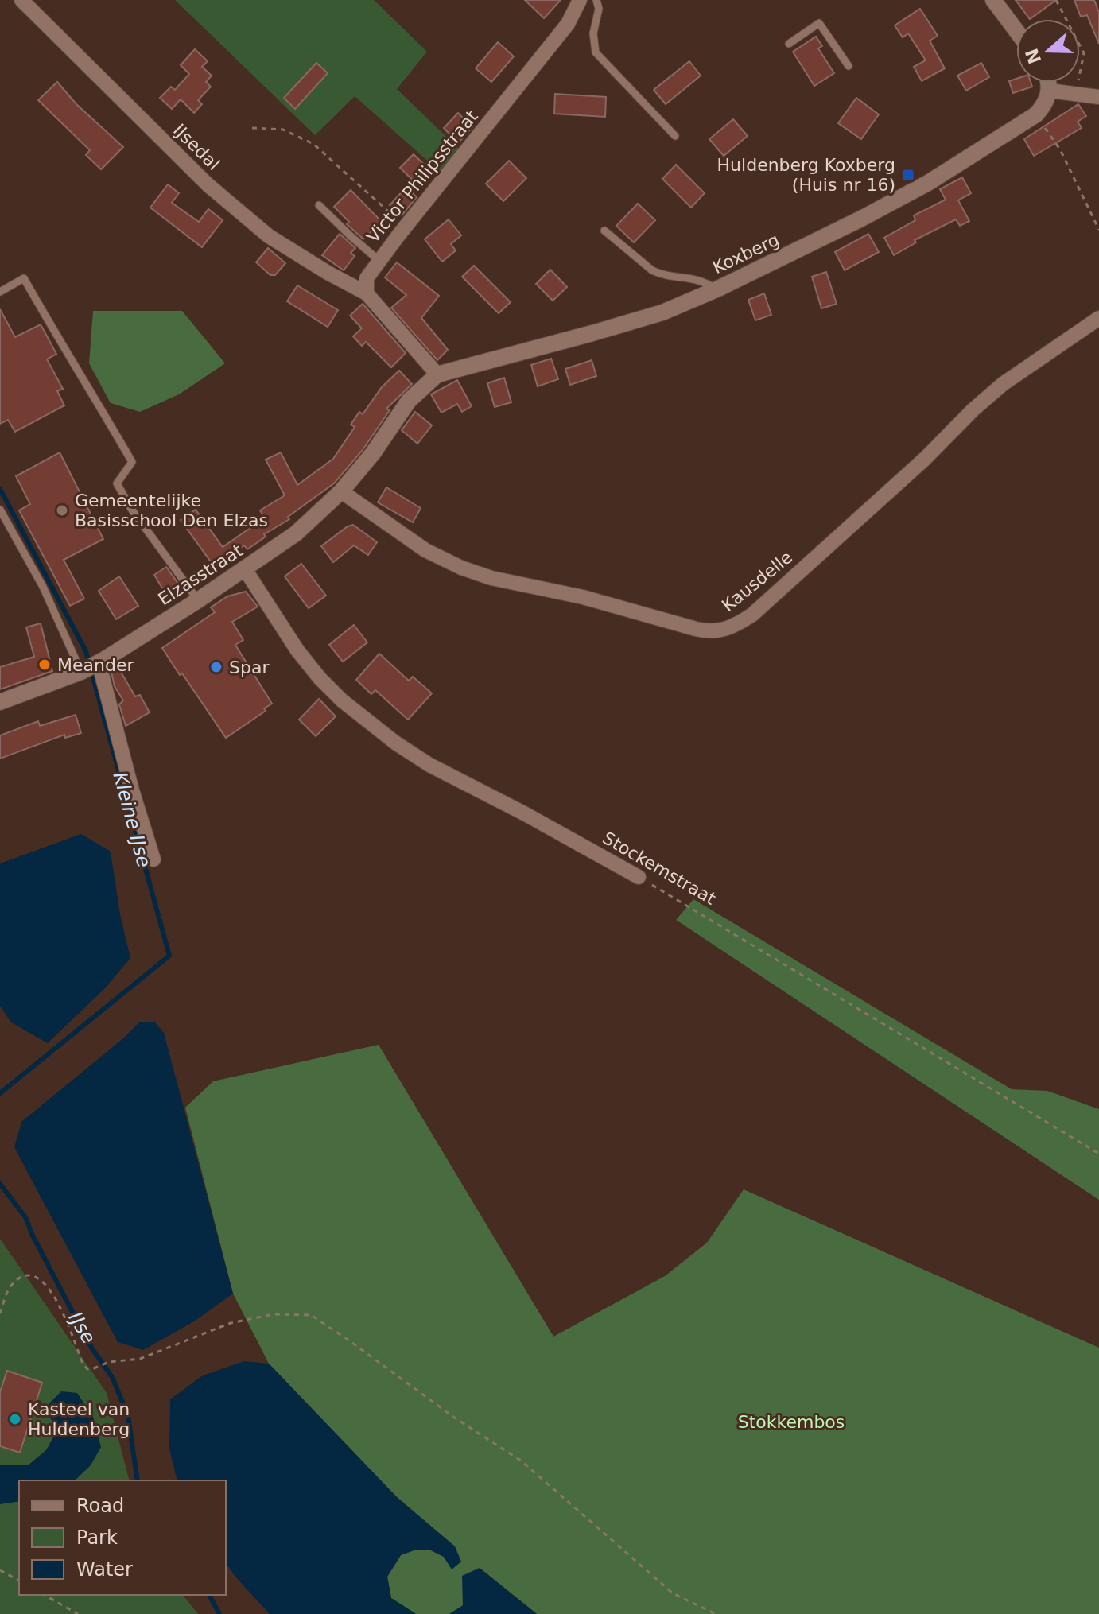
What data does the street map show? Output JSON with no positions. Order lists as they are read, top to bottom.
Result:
{
  "streets": {
    "street": [
      "IJsedal",
      "Victor Philipsstraat",
      "Koxberg",
      "Elzasstraat",
      "Kausdelle",
      "Stockemstraat"
    ]
  },
  "crossings": [
    ["IJsedal", "Victor Philipsstraat"],
    ["Koxberg", "Elzasstraat"],
    ["Elzasstraat", "Kausdelle"],
    ["Elzasstraat", "Stockemstraat"]
  ],
  "water": ["Kleine IJse", "IJse"],
  "parks": ["Stokkembos"],
  "places": {
    "transit": ["Huldenberg Koxberg (Huis nr 16)"],
    "other": [
      "Gemeentelijke Basisschool Den Elzas",
      "Meander",
      "Spar",
      "Kasteel van Huldenberg"
    ]
  },
  "legend": ["Road", "Park", "Water"],
  "north": "left"
}
